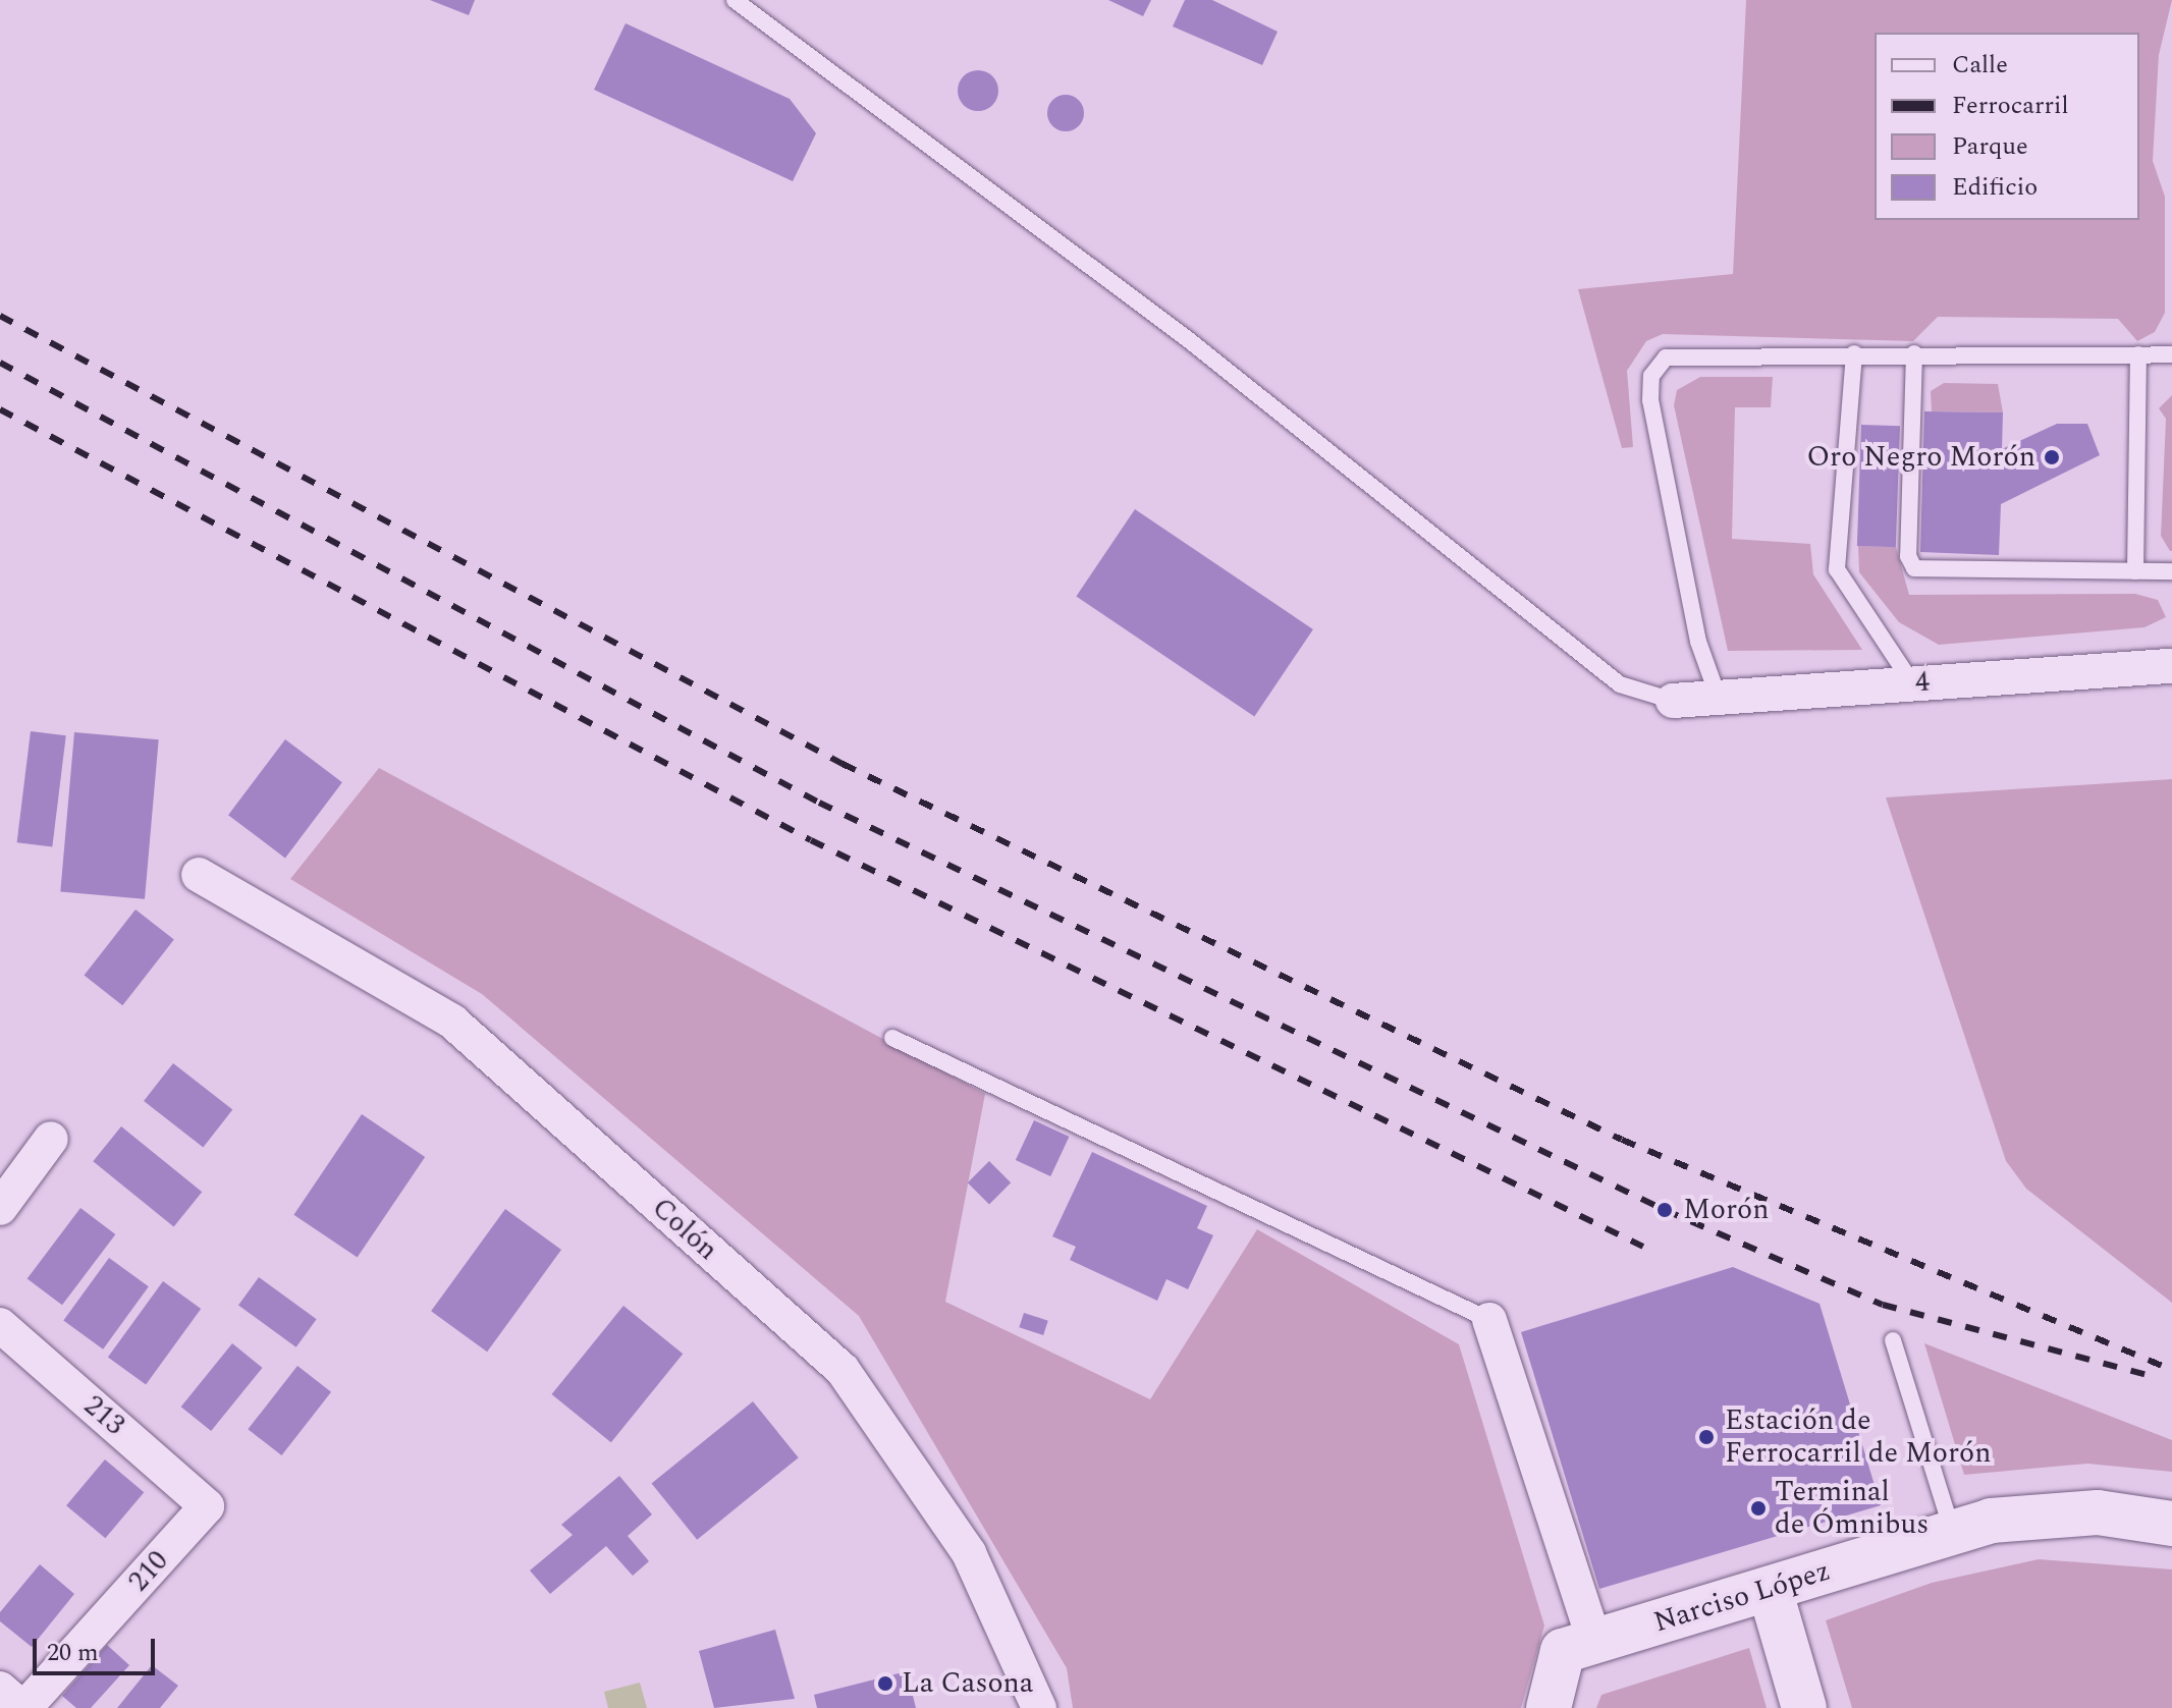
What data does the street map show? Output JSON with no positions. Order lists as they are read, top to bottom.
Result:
{
  "streets": {
    "street": [
      "4",
      "Colón",
      "213",
      "210",
      "Narciso López"
    ]
  },
  "crossings": [
    ["213", "210"]
  ],
  "places": [
    "Oro Negro Morón",
    "Morón",
    "Estación de Ferrocarril de Morón",
    "Terminal de Ómnibus",
    "La Casona"
  ],
  "legend": [
    "Calle",
    "Ferrocarril",
    "Parque",
    "Edificio"
  ],
  "scale_bar": "20 m"
}
